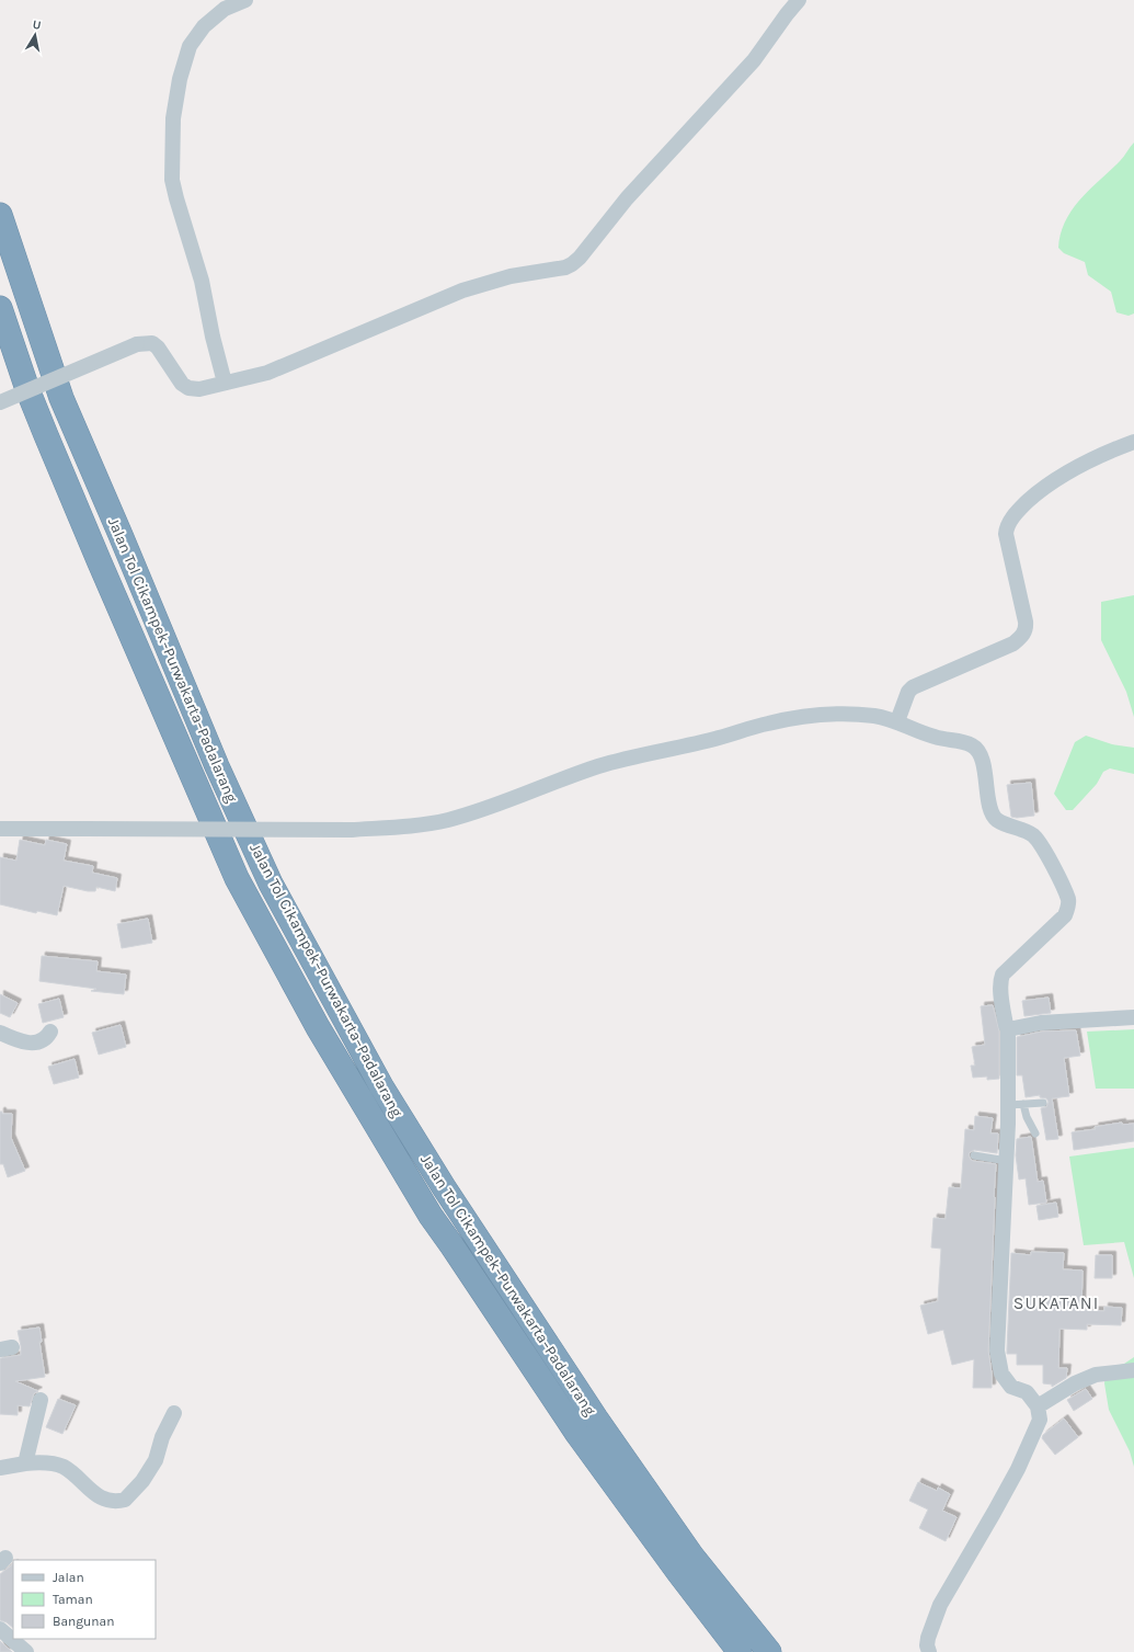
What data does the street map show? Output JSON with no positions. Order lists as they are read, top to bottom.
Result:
{
  "streets": {
    "highway": ["Jalan Tol Cikampek–Purwakarta–Padalarang"]
  },
  "districts": ["SUKATANI"],
  "legend": ["Jalan", "Taman", "Bangunan"],
  "north": "top"
}
